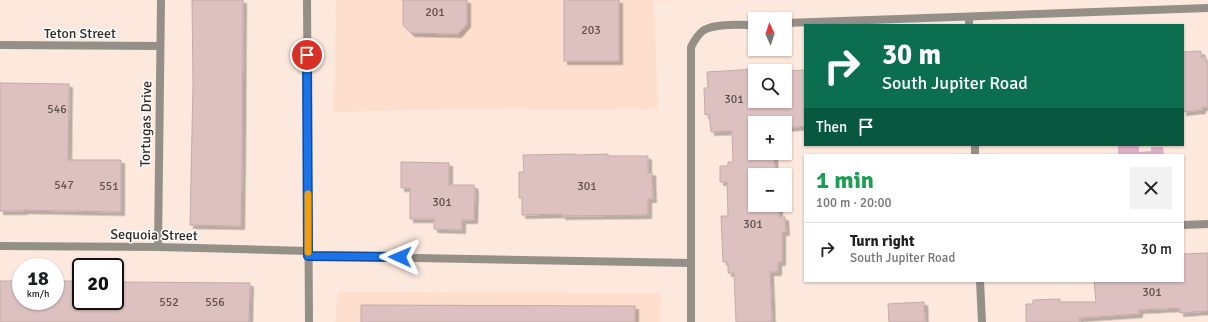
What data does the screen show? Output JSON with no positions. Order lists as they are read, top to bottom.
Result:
{
  "streets": {
    "street": ["Teton Street", "Tortugas Drive", "Sequoia Street"]
  },
  "crossings": [
    ["Teton Street", "Tortugas Drive"],
    ["Tortugas Drive", "Sequoia Street"]
  ],
  "house_numbers": [
    "201",
    "203",
    "301",
    "546",
    "547",
    "551",
    "301",
    "301",
    "301",
    "301",
    "552",
    "556"
  ],
  "north": "top",
  "page": {
    "map_buttons": ["+", "−"],
    "turn": ["30 m", "South Jupiter Road"],
    "then": "Then",
    "heading": ["1 min", "100 m · 20:00"],
    "list": [
      {
        "name": "Turn right",
        "note": "South Jupiter Road",
        "value": "30 m"
      }
    ],
    "speed": "18 km/h",
    "limit": "20"
  }
}
